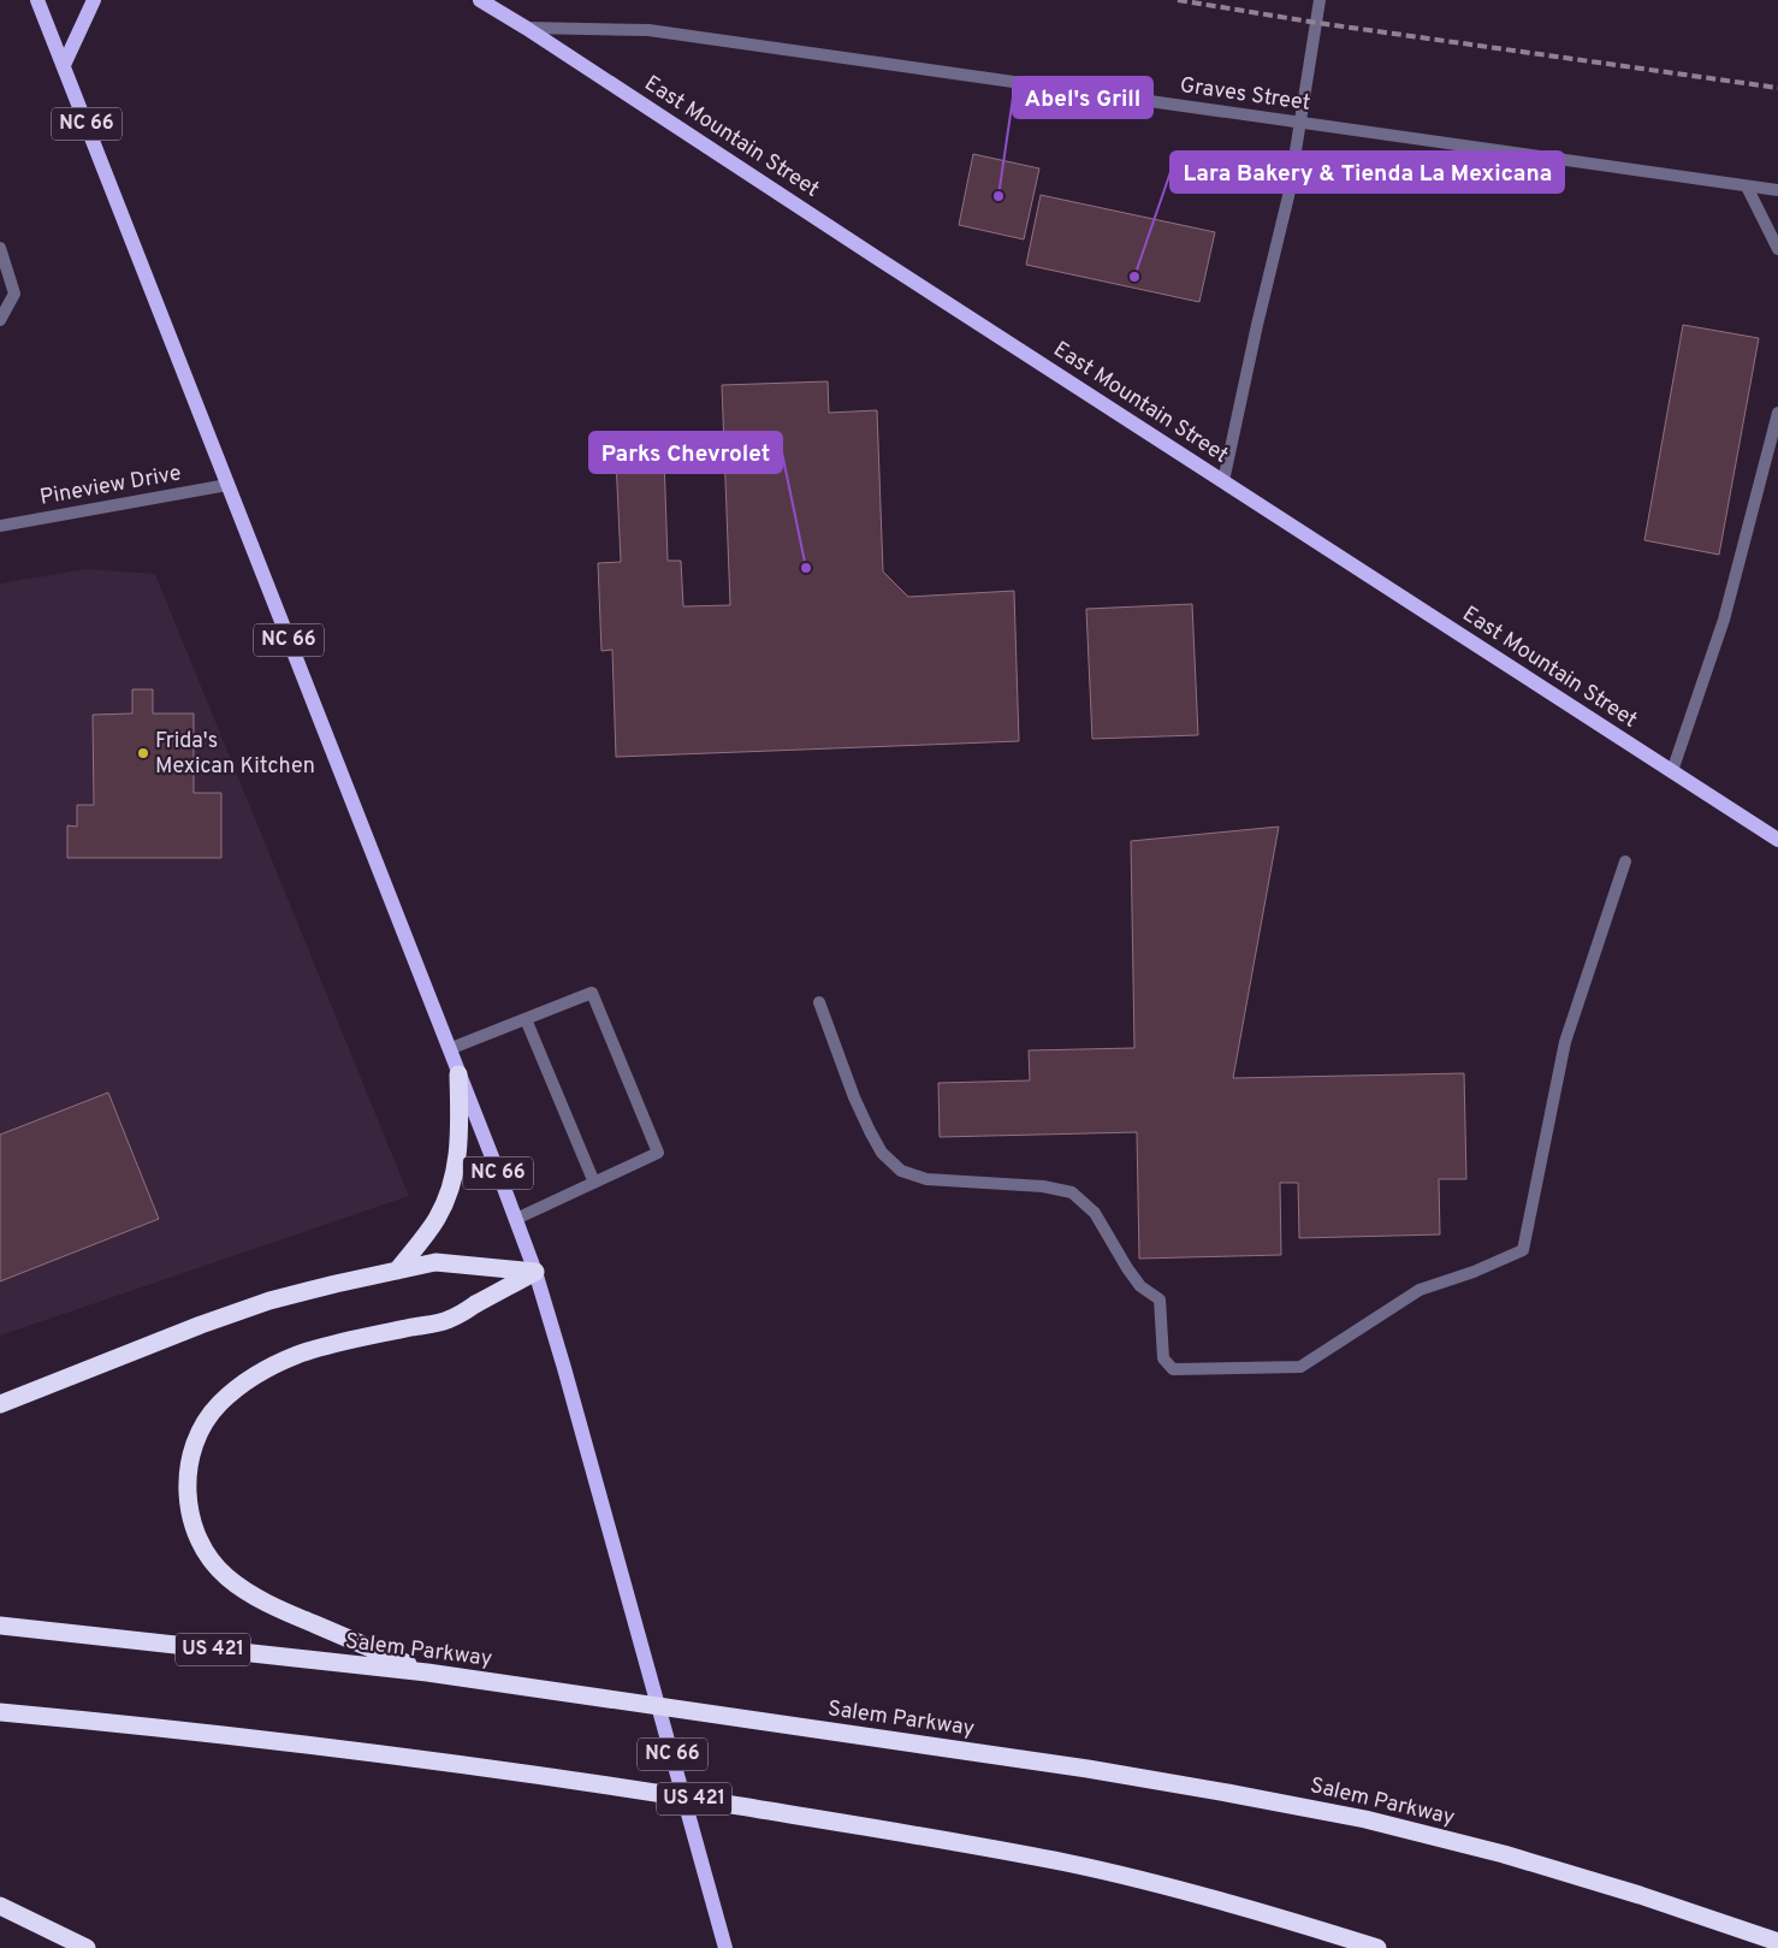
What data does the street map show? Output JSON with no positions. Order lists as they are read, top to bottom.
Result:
{
  "streets": {
    "highway": ["US 421", "Salem Parkway"],
    "main road": ["NC 66", "East Mountain Street"],
    "street": ["Graves Street", "Pineview Drive"]
  },
  "crossings": [
    ["Graves Street", "East Mountain Street"],
    ["NC 66", "Pineview Drive"]
  ],
  "places": [
    "Abel's Grill",
    "Lara Bakery & Tienda La Mexicana",
    "Parks Chevrolet",
    "Frida's Mexican Kitchen"
  ]
}
